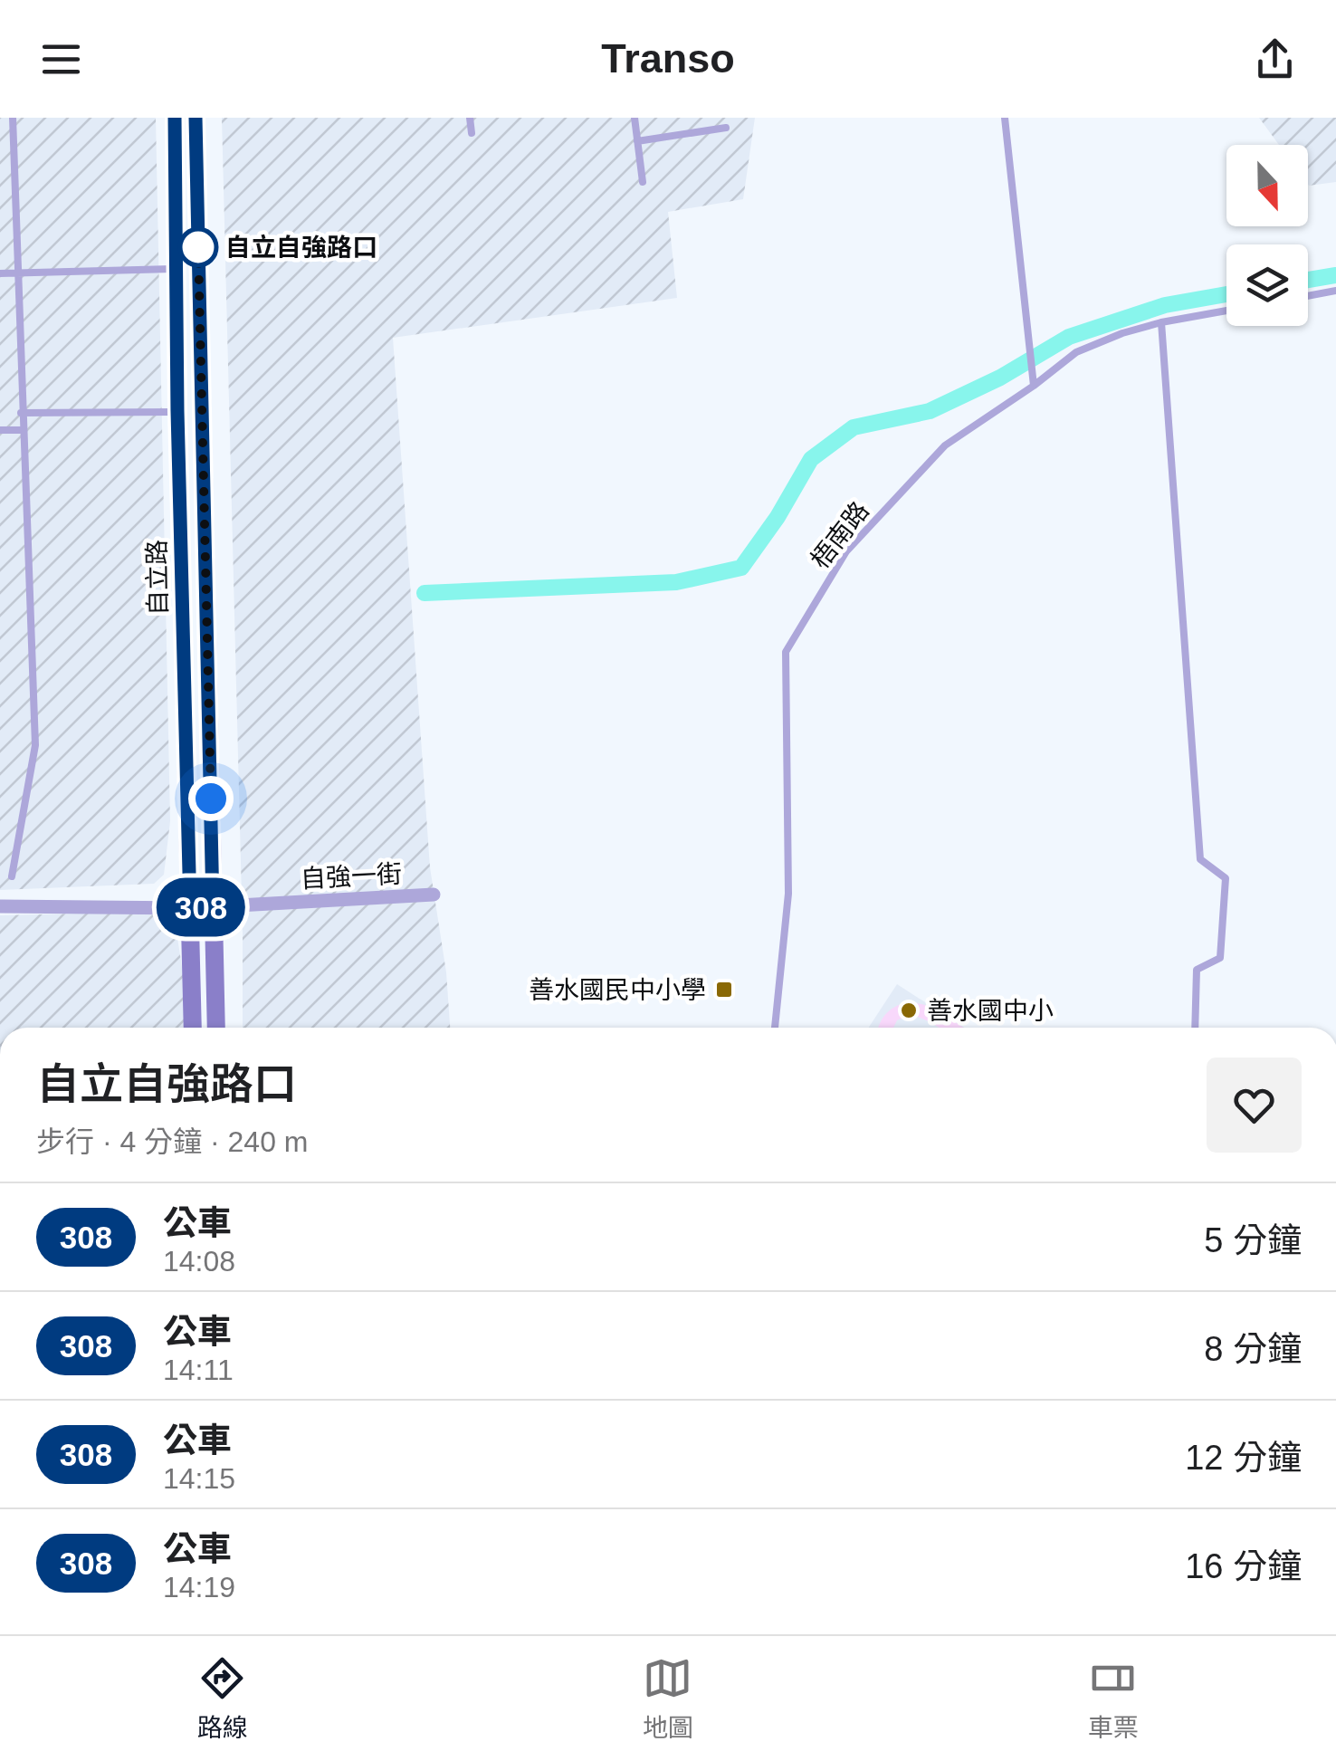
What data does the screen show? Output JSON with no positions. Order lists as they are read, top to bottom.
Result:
{
  "streets": {
    "street": ["自立路", "自強一街"],
    "lane": ["梧南路"]
  },
  "crossings": [
    ["自立路", "自強一街"]
  ],
  "places": {
    "other": ["自立自強路口", "善水國中小"],
    "transit": ["善水國民中小學"]
  },
  "lines": ["bus line 308"],
  "north": "bottom",
  "page": {
    "header": "Transo",
    "on_map": "308",
    "heading": ["自立自強路口", "步行 · 4 分鐘 · 240 m"],
    "list": [
      {
        "mark": "308",
        "name": "公車",
        "note": "14:08",
        "value": "5 分鐘"
      },
      {
        "mark": "308",
        "name": "公車",
        "note": "14:11",
        "value": "8 分鐘"
      },
      {
        "mark": "308",
        "name": "公車",
        "note": "14:15",
        "value": "12 分鐘"
      },
      {
        "mark": "308",
        "name": "公車",
        "note": "14:19",
        "value": "16 分鐘"
      }
    ],
    "tabs": ["路線", "地圖", "車票"]
  }
}
